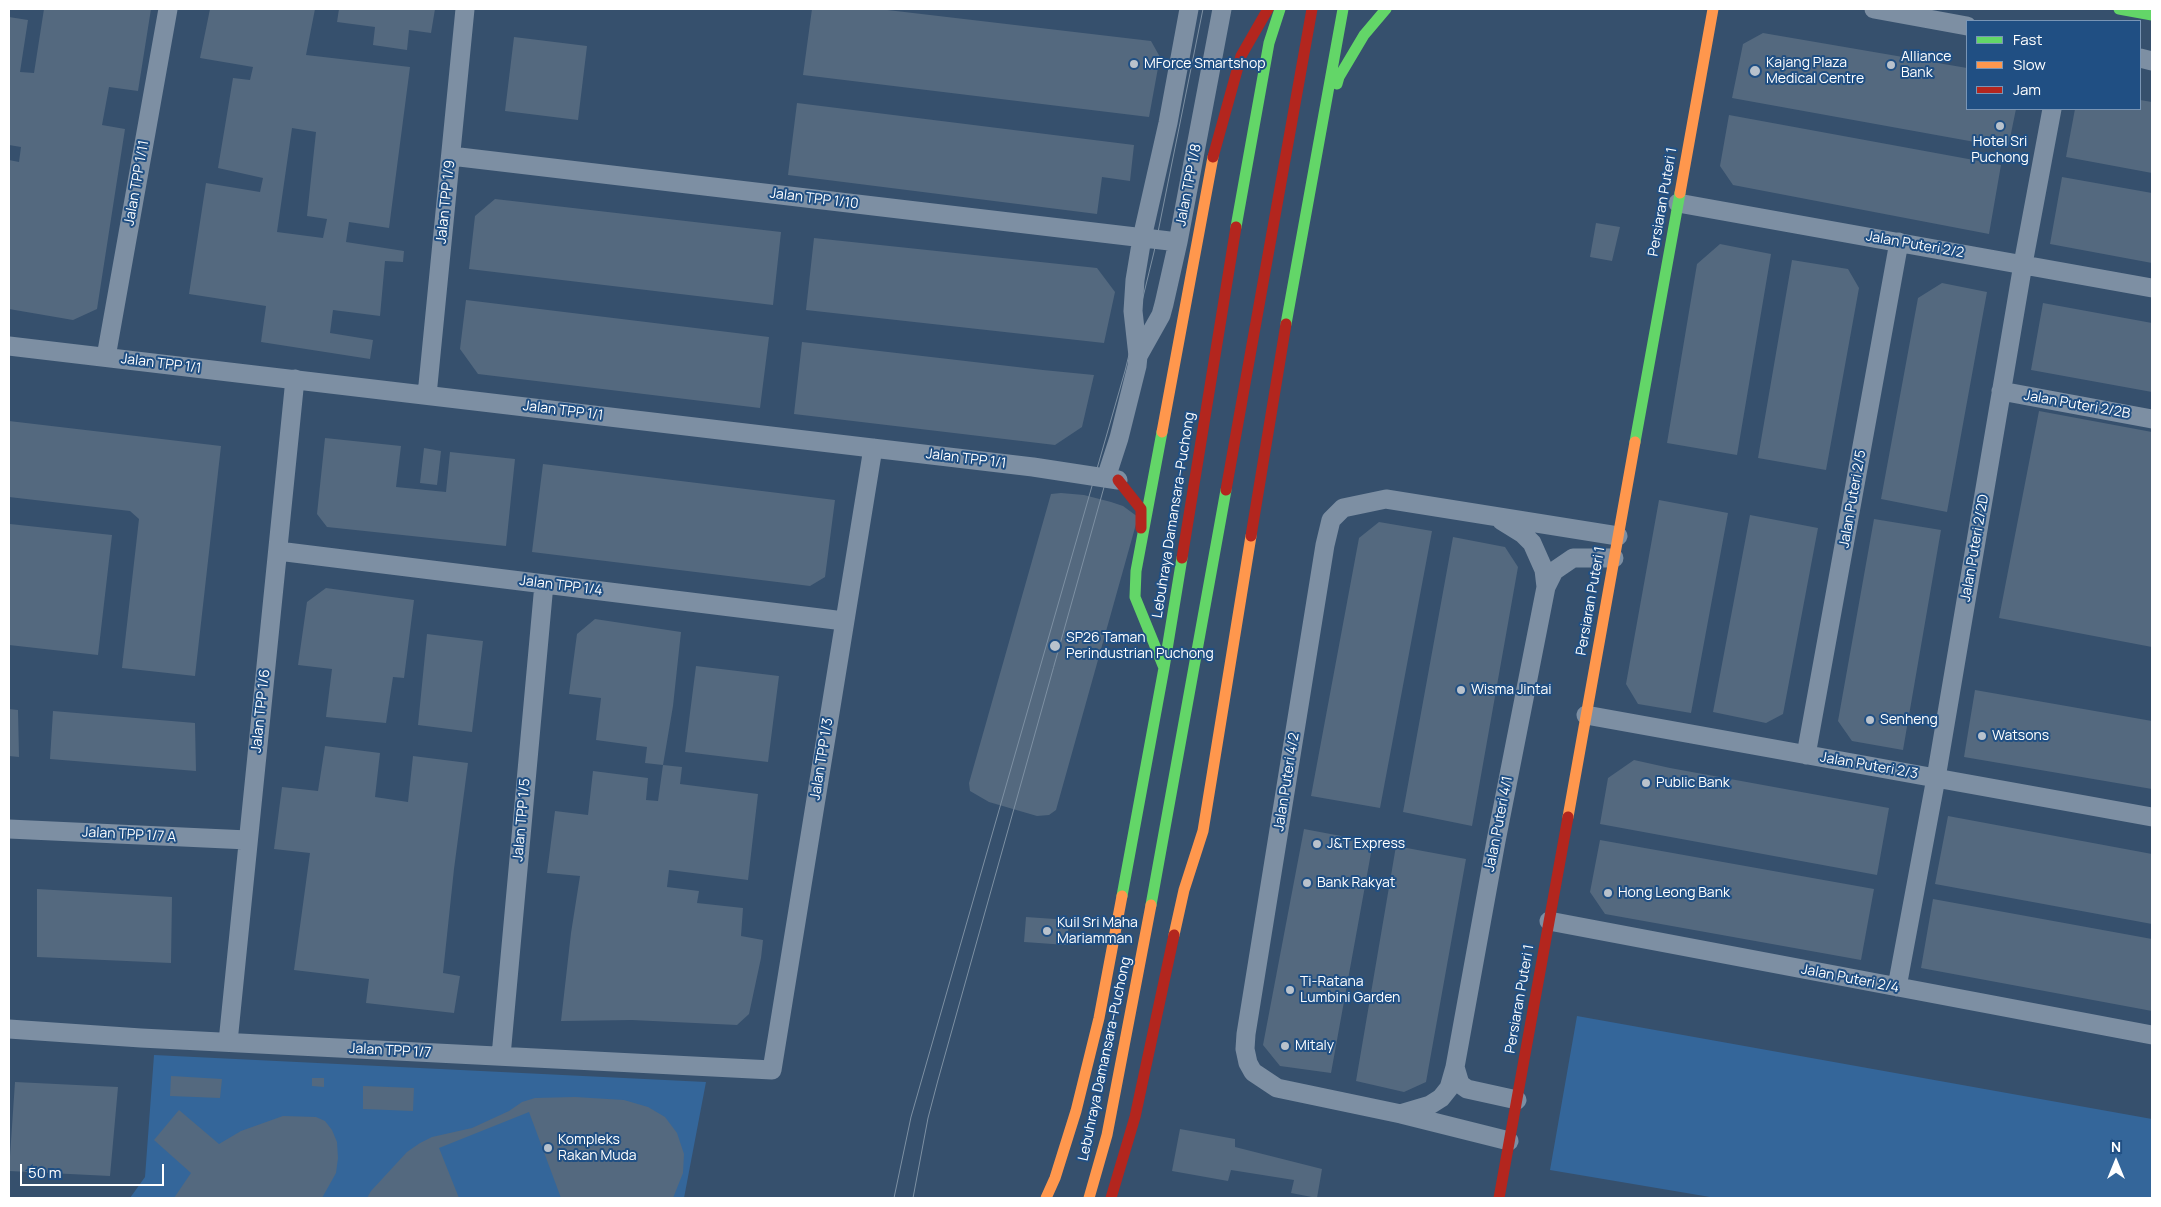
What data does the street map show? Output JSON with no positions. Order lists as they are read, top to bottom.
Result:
{
  "streets": {
    "main road": ["Persiaran Puteri 1", "Lebuhraya Damansara–Puchong"],
    "street": [
      "Jalan TPP 1/11",
      "Jalan TPP 1/8",
      "Jalan TPP 1/10",
      "Jalan TPP 1/9",
      "Jalan Puteri 2/2",
      "Jalan TPP 1/1",
      "Jalan Puteri 2/2B",
      "Jalan Puteri 2/5",
      "Jalan Puteri 2/2D",
      "Jalan TPP 1/4",
      "Jalan TPP 1/6",
      "Jalan TPP 1/3",
      "Jalan Puteri 2/3",
      "Jalan Puteri 4/2",
      "Jalan TPP 1/5",
      "Jalan Puteri 4/1",
      "Jalan TPP 1/7 A",
      "Jalan Puteri 2/4",
      "Jalan TPP 1/7"
    ]
  },
  "crossings": [
    ["Jalan TPP 1/11", "Jalan TPP 1/1"],
    ["Jalan TPP 1/8", "Jalan TPP 1/10"],
    ["Jalan TPP 1/8", "Jalan TPP 1/1"],
    ["Jalan TPP 1/10", "Jalan TPP 1/9"],
    ["Jalan TPP 1/9", "Jalan TPP 1/1"],
    ["Persiaran Puteri 1", "Jalan Puteri 2/2"],
    ["Persiaran Puteri 1", "Jalan Puteri 2/3"],
    ["Persiaran Puteri 1", "Jalan Puteri 4/2"],
    ["Persiaran Puteri 1", "Jalan Puteri 4/1"],
    ["Persiaran Puteri 1", "Jalan Puteri 2/4"],
    ["Jalan Puteri 2/2", "Jalan Puteri 2/5"],
    ["Jalan Puteri 2/2", "Jalan Puteri 2/2D"],
    ["Jalan TPP 1/1", "Jalan TPP 1/6"],
    ["Jalan TPP 1/1", "Jalan TPP 1/3"],
    ["Jalan Puteri 2/2B", "Jalan Puteri 2/2D"],
    ["Jalan Puteri 2/5", "Jalan Puteri 2/3"],
    ["Jalan Puteri 2/2D", "Jalan Puteri 2/3"],
    ["Jalan Puteri 2/2D", "Jalan Puteri 2/4"],
    ["Jalan TPP 1/4", "Jalan TPP 1/6"],
    ["Jalan TPP 1/4", "Jalan TPP 1/3"],
    ["Jalan TPP 1/4", "Jalan TPP 1/5"],
    ["Jalan TPP 1/6", "Jalan TPP 1/7 A"],
    ["Jalan TPP 1/6", "Jalan TPP 1/7"],
    ["Jalan TPP 1/3", "Jalan TPP 1/7"],
    ["Jalan Puteri 4/2", "Jalan Puteri 4/1"],
    ["Jalan TPP 1/5", "Jalan TPP 1/7"]
  ],
  "places": [
    "MForce Smartshop",
    "Alliance Bank",
    "Kajang Plaza Medical Centre",
    "Hotel Sri Puchong",
    "SP26 Taman Perindustrian Puchong",
    "Wisma Jintai",
    "Senheng",
    "Watsons",
    "Public Bank",
    "J&T Express",
    "Bank Rakyat",
    "Hong Leong Bank",
    "Kuil Sri Maha Mariamman",
    "Ti-Ratana Lumbini Garden",
    "Mitaly",
    "Kompleks Rakan Muda"
  ],
  "legend": ["Fast", "Slow", "Jam"],
  "scale_bar": "50 m",
  "north": "top"
}
